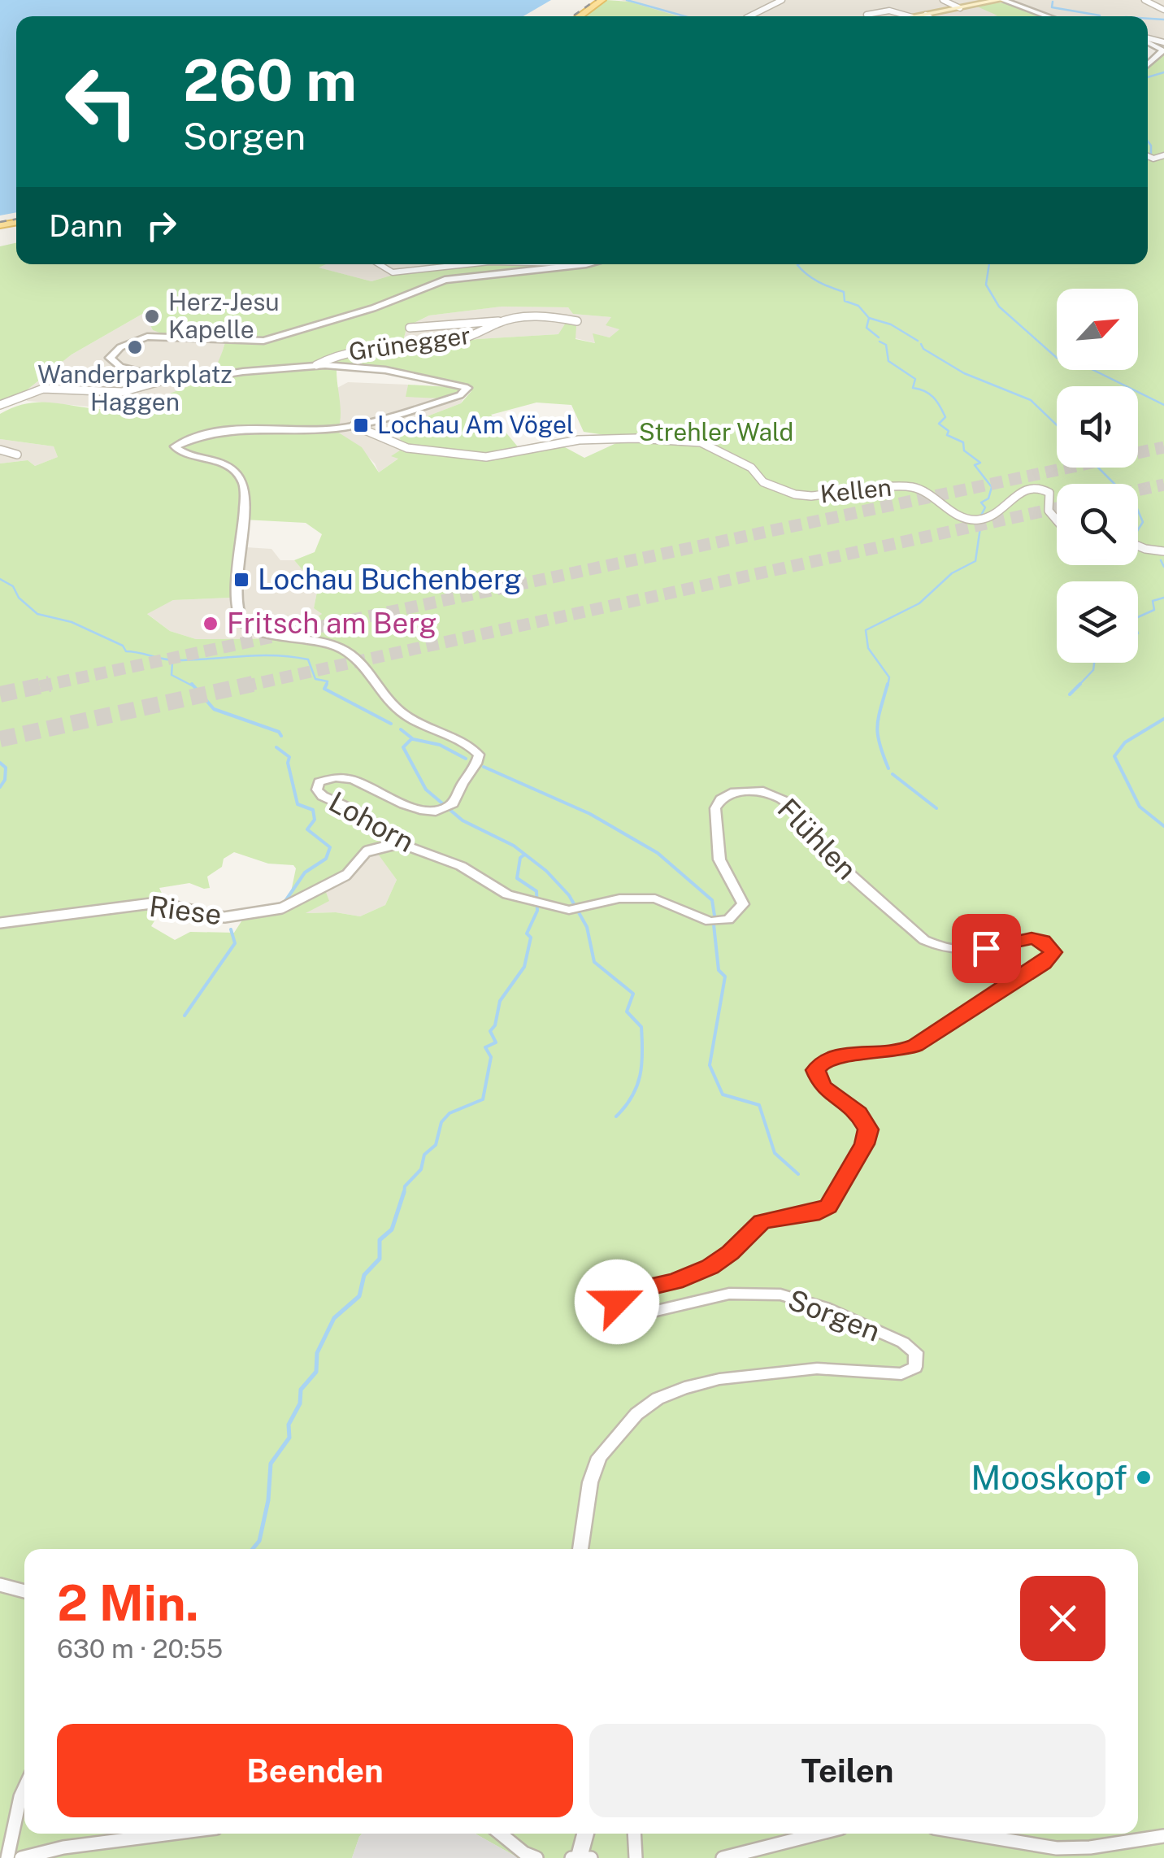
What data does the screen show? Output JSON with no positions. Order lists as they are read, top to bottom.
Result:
{
  "streets": {
    "street": [
      "Grünegger",
      "Kellen",
      "Lohorn",
      "Flühlen",
      "Riese",
      "Sorgen"
    ]
  },
  "crossings": [
    ["Lohorn", "Flühlen"],
    ["Lohorn", "Riese"],
    ["Flühlen", "Sorgen"]
  ],
  "parks": ["Strehler Wald"],
  "places": {
    "other": [
      "Herz-Jesu Kapelle",
      "Wanderparkplatz Haggen",
      "Fritsch am Berg",
      "Mooskopf"
    ],
    "transit": ["Lochau Am Vögel", "Lochau Buchenberg"]
  },
  "north": "top right",
  "page": {
    "turn": ["260 m", "Sorgen"],
    "then": "Dann",
    "heading": ["2 Min.", "630 m · 20:55"],
    "buttons": ["Beenden", "Teilen"]
  }
}
